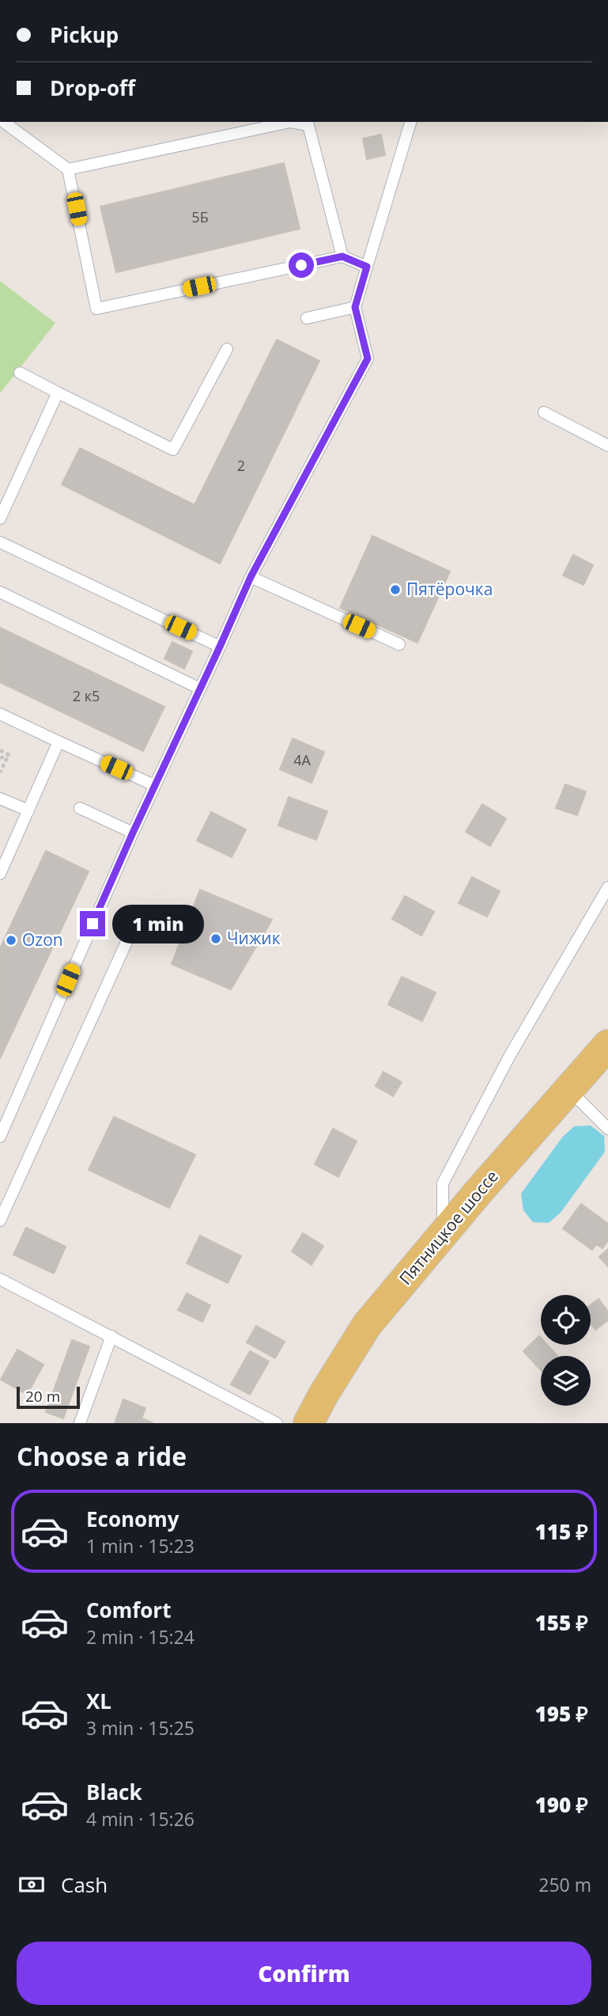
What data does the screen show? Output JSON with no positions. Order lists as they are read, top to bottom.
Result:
{
  "streets": {
    "main road": ["Пятницкое шоссе"]
  },
  "places": ["Пятёрочка", "Чижик", "Ozon"],
  "house_numbers": [
    "5Б",
    "2",
    "2 к5",
    "4А"
  ],
  "scale_bar": "20 m",
  "page": {
    "banner": ["Pickup", "Drop-off"],
    "bubble": "1 min",
    "scale": "20 m",
    "heading": "Choose a ride",
    "list": [
      {
        "name": "Economy",
        "note": "1 min · 15:23",
        "value": "115 ₽"
      },
      {
        "name": "Comfort",
        "note": "2 min · 15:24",
        "value": "155 ₽"
      },
      {
        "name": "XL",
        "note": "3 min · 15:25",
        "value": "195 ₽"
      },
      {
        "name": "Black",
        "note": "4 min · 15:26",
        "value": "190 ₽"
      }
    ],
    "pay": ["Cash", "250 m"],
    "buttons": "Confirm"
  }
}
